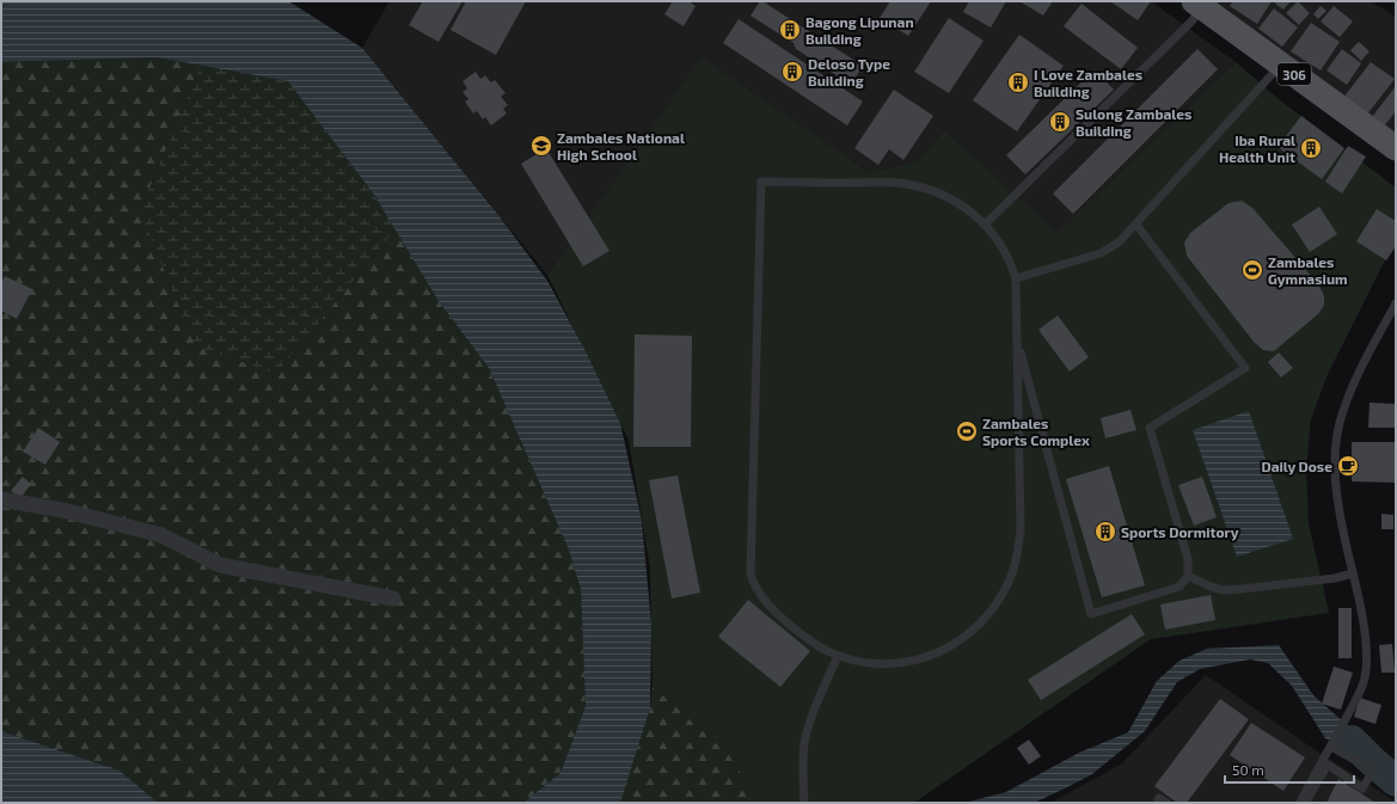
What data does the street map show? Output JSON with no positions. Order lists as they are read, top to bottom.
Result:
{
  "streets": {
    "main road": ["306"]
  },
  "places": {
    "building": [
      "Bagong Lipunan Building",
      "Deloso Type Building",
      "I Love Zambales Building",
      "Sulong Zambales Building",
      "Iba Rural Health Unit",
      "Sports Dormitory"
    ],
    "school or university": ["Zambales National High School"],
    "sports": ["Zambales Gymnasium", "Zambales Sports Complex"],
    "cafe": ["Daily Dose"]
  },
  "scale_bar": "50 m"
}
